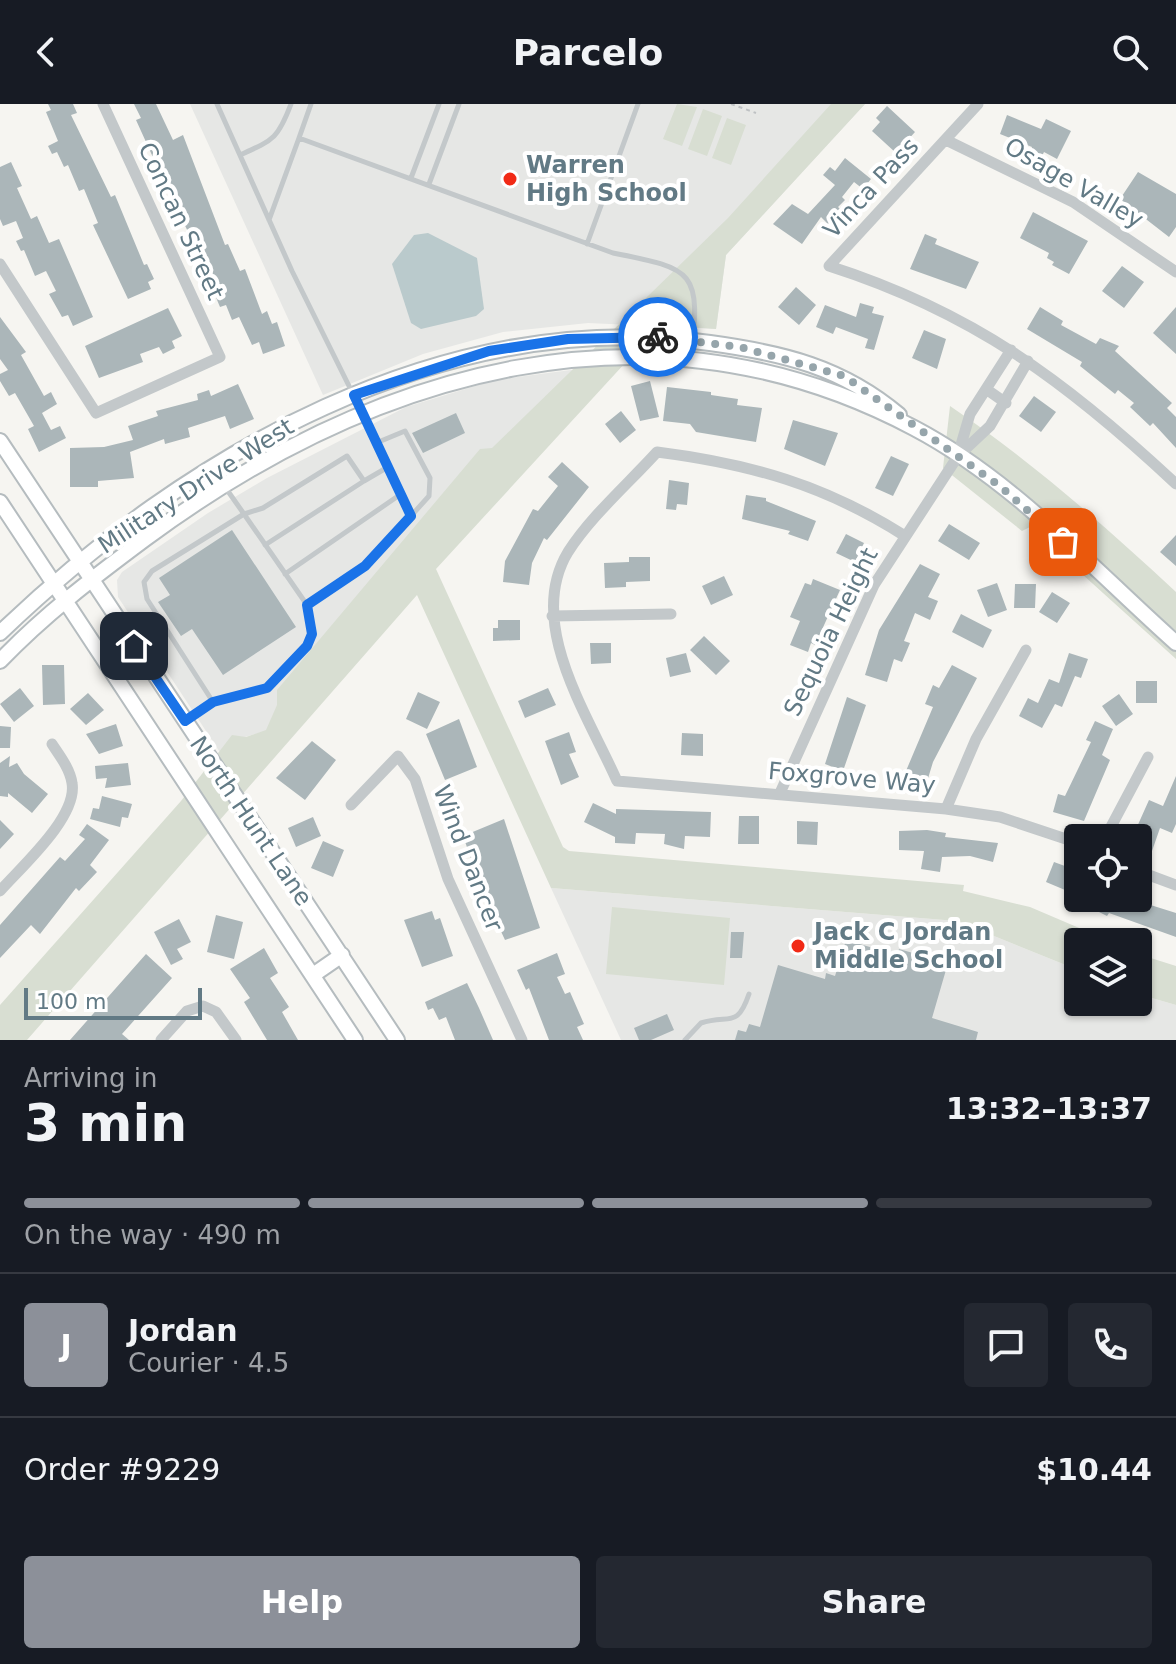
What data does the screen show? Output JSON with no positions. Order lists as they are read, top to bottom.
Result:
{
  "streets": {
    "main road": ["Military Drive West", "North Hunt Lane"],
    "street": [
      "Osage Valley",
      "Vinca Pass",
      "Concan Street",
      "Sequoia Height",
      "Foxgrove Way",
      "Wind Dancer"
    ]
  },
  "crossings": [
    ["Osage Valley", "Vinca Pass"],
    ["Vinca Pass", "Sequoia Height"],
    ["Military Drive West", "Sequoia Height"],
    ["Military Drive West", "North Hunt Lane"],
    ["Sequoia Height", "Foxgrove Way"]
  ],
  "places": ["Warren High School", "Jack C Jordan Middle School"],
  "scale_bar": "100 m",
  "page": {
    "header": "Parcelo",
    "scale": "100 m",
    "heading": ["3 min", "Arriving in", "13:32–13:37"],
    "panel": [
      "Jordan",
      "Courier · 4.5",
      "Order #9229",
      "$10.44"
    ],
    "bar": "On the way · 490 m",
    "round": "J",
    "buttons": ["Help", "Share"]
  }
}
